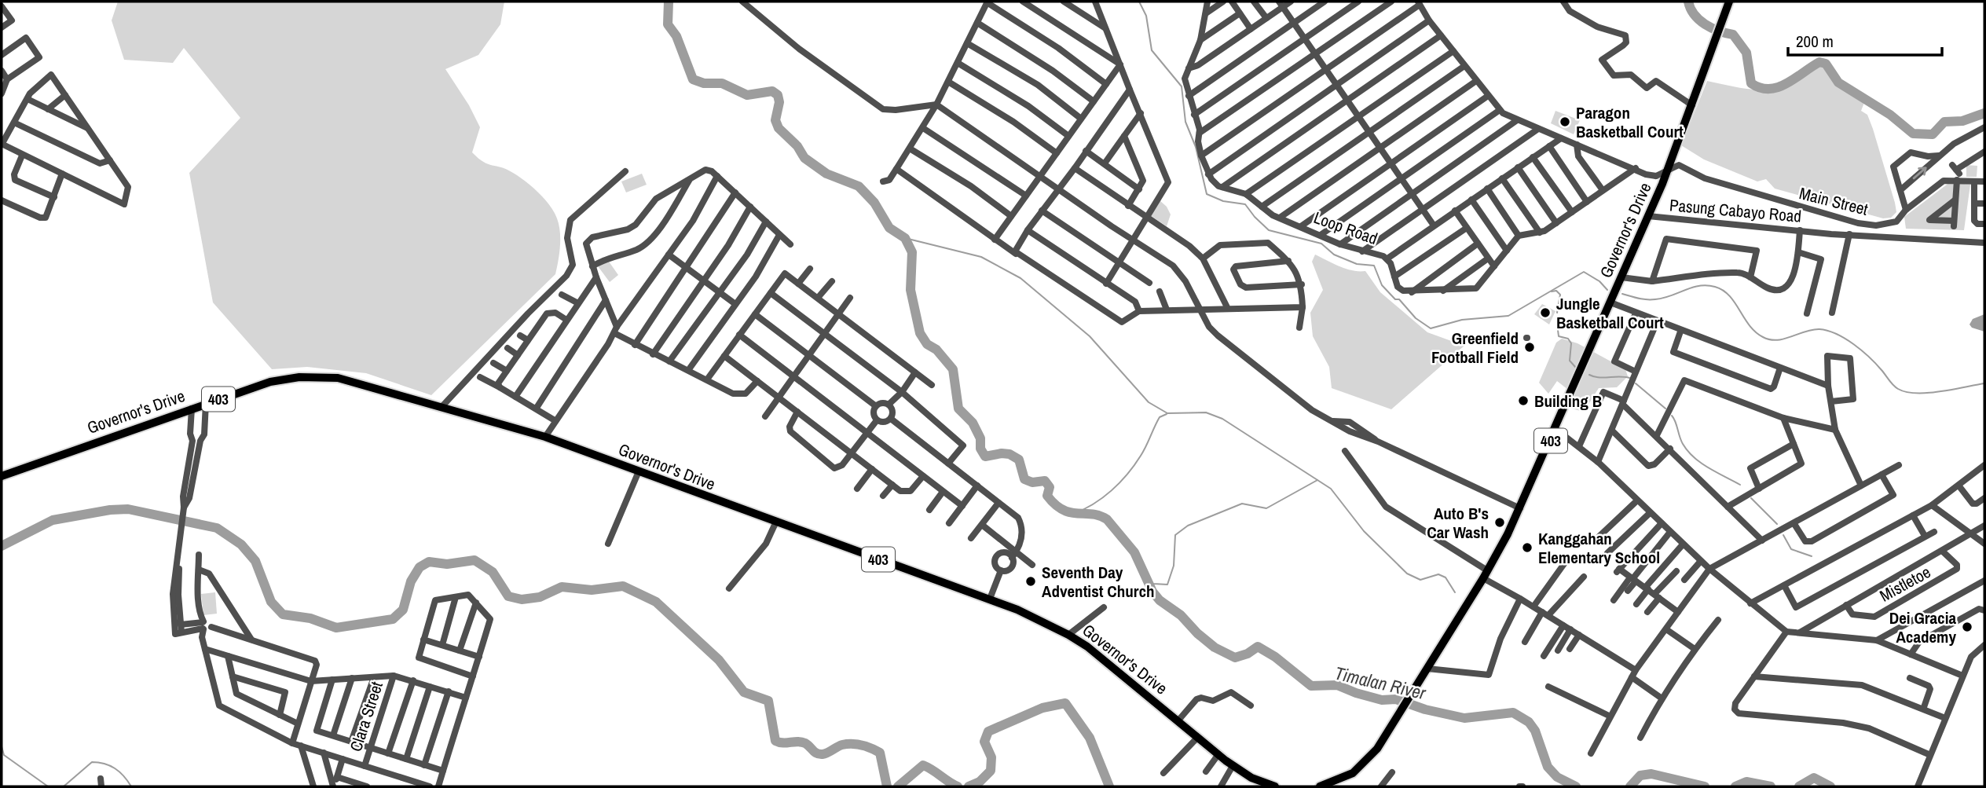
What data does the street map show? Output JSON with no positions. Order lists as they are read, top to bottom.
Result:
{
  "streets": {
    "main road": ["Governor's Drive", "403"],
    "street": [
      "Main Street",
      "Pasung Cabayo Road",
      "Loop Road",
      "Mistletoe",
      "Clara Street"
    ]
  },
  "crossings": [
    ["Pasung Cabayo Road", "Governor's Drive"]
  ],
  "water": ["Timalan River"],
  "places": [
    "Paragon Basketball Court",
    "Jungle Basketball Court",
    "Greenfield Football Field",
    "Building B",
    "Auto B's Car Wash",
    "Kanggahan Elementary School",
    "Seventh Day Adventist Church",
    "Dei Gracia Academy"
  ],
  "scale_bar": "200 m"
}
